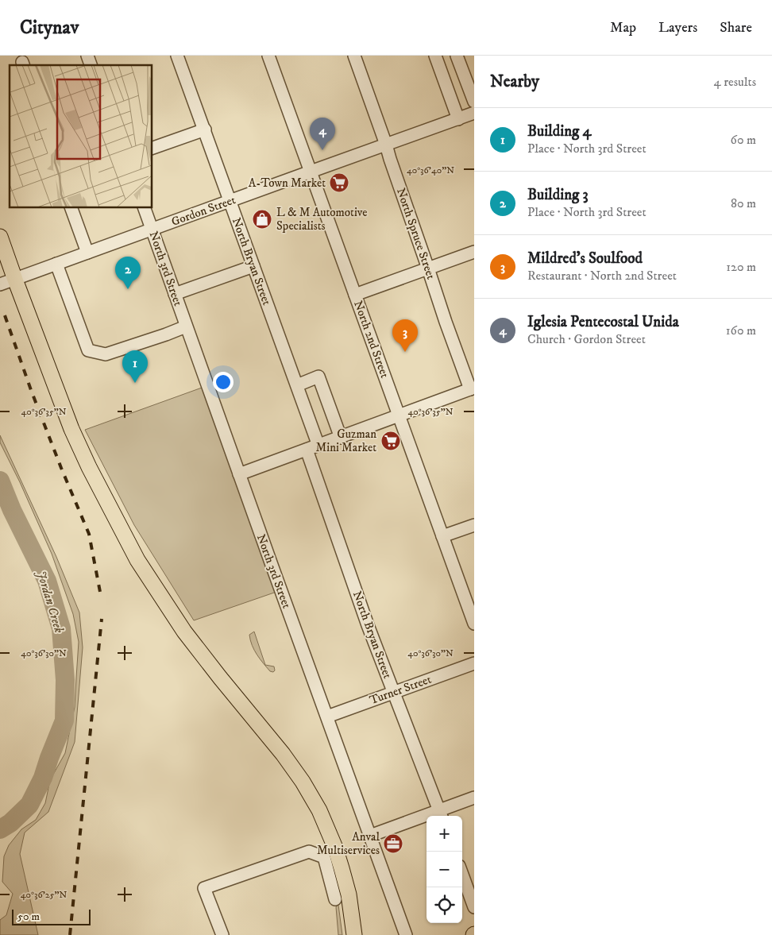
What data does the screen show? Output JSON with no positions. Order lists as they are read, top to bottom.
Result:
{
  "streets": {
    "street": [
      "Gordon Street",
      "North Spruce Street",
      "North Bryan Street",
      "North 3rd Street",
      "North 2nd Street",
      "Turner Street"
    ]
  },
  "crossings": [
    ["Gordon Street", "North Spruce Street"],
    ["Gordon Street", "North Bryan Street"],
    ["Gordon Street", "North 3rd Street"],
    ["Gordon Street", "North 2nd Street"],
    ["North Bryan Street", "Turner Street"],
    ["North 3rd Street", "Turner Street"]
  ],
  "water": ["Jordan Creek"],
  "places": {
    "supermarket": ["A-Town Market", "Guzman Mini Market"],
    "shop": ["L & M Automotive Specialists"],
    "office": ["Anval Multiservices"]
  },
  "scale_bar": "50 m",
  "page": {
    "header": "Citynav",
    "nav": ["Map", "Layers", "Share"],
    "heading": ["Nearby", "4 results"],
    "list": [
      {
        "mark": "1",
        "name": "Building 4",
        "note": "Place · North 3rd Street",
        "value": "60 m"
      },
      {
        "mark": "2",
        "name": "Building 3",
        "note": "Place · North 3rd Street",
        "value": "80 m"
      },
      {
        "mark": "3",
        "name": "Mildred's Soulfood",
        "note": "Restaurant · North 2nd Street",
        "value": "120 m"
      },
      {
        "mark": "4",
        "name": "Iglesia Pentecostal Unida",
        "note": "Church · Gordon Street",
        "value": "160 m"
      }
    ],
    "pins": [
      "4",
      "2",
      "3",
      "1"
    ],
    "map_buttons": ["+", "−"],
    "scale": "50 m"
  },
  "coordinates": [
    "40°36'40\"N",
    "40°36'35\"N",
    "40°36'30\"N",
    "40°36'25\"N"
  ]
}
